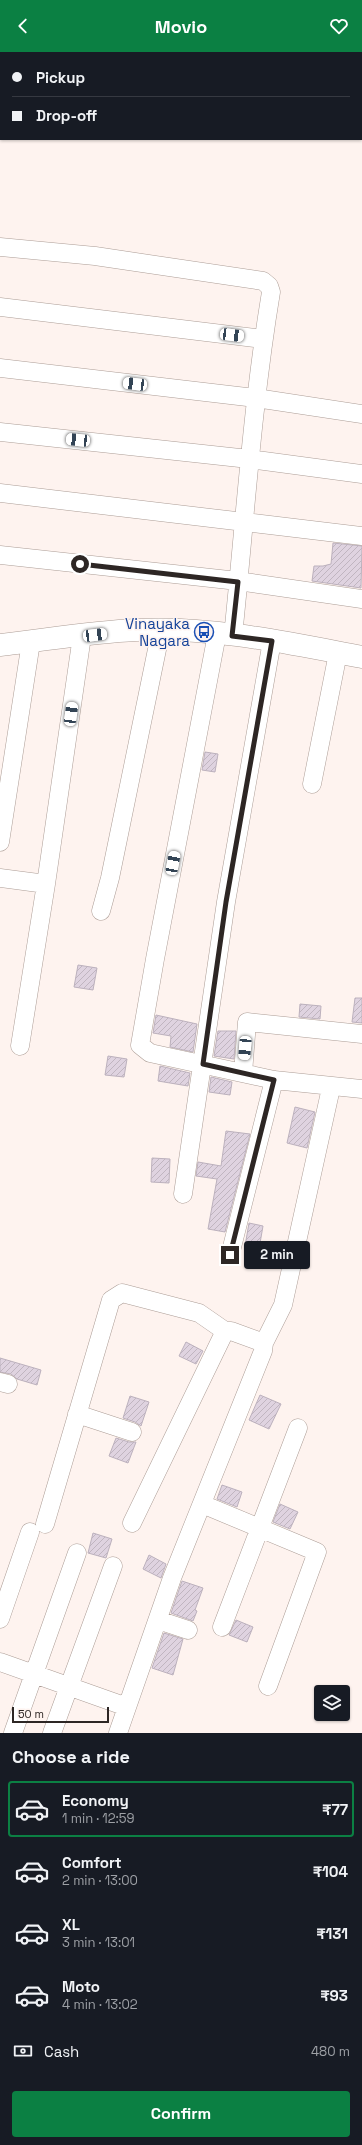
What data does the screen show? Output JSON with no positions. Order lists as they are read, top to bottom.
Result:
{
  "places": {
    "bus stop": ["Vinayaka Nagara"]
  },
  "scale_bar": "50 m",
  "page": {
    "header": "Movio",
    "banner": ["Pickup", "Drop-off"],
    "bubble": "2 min",
    "scale": "50 m",
    "heading": "Choose a ride",
    "list": [
      {
        "name": "Economy",
        "note": "1 min · 12:59",
        "value": "₹77"
      },
      {
        "name": "Comfort",
        "note": "2 min · 13:00",
        "value": "₹104"
      },
      {
        "name": "XL",
        "note": "3 min · 13:01",
        "value": "₹131"
      },
      {
        "name": "Moto",
        "note": "4 min · 13:02",
        "value": "₹93"
      }
    ],
    "pay": ["Cash", "480 m"],
    "buttons": "Confirm"
  }
}
